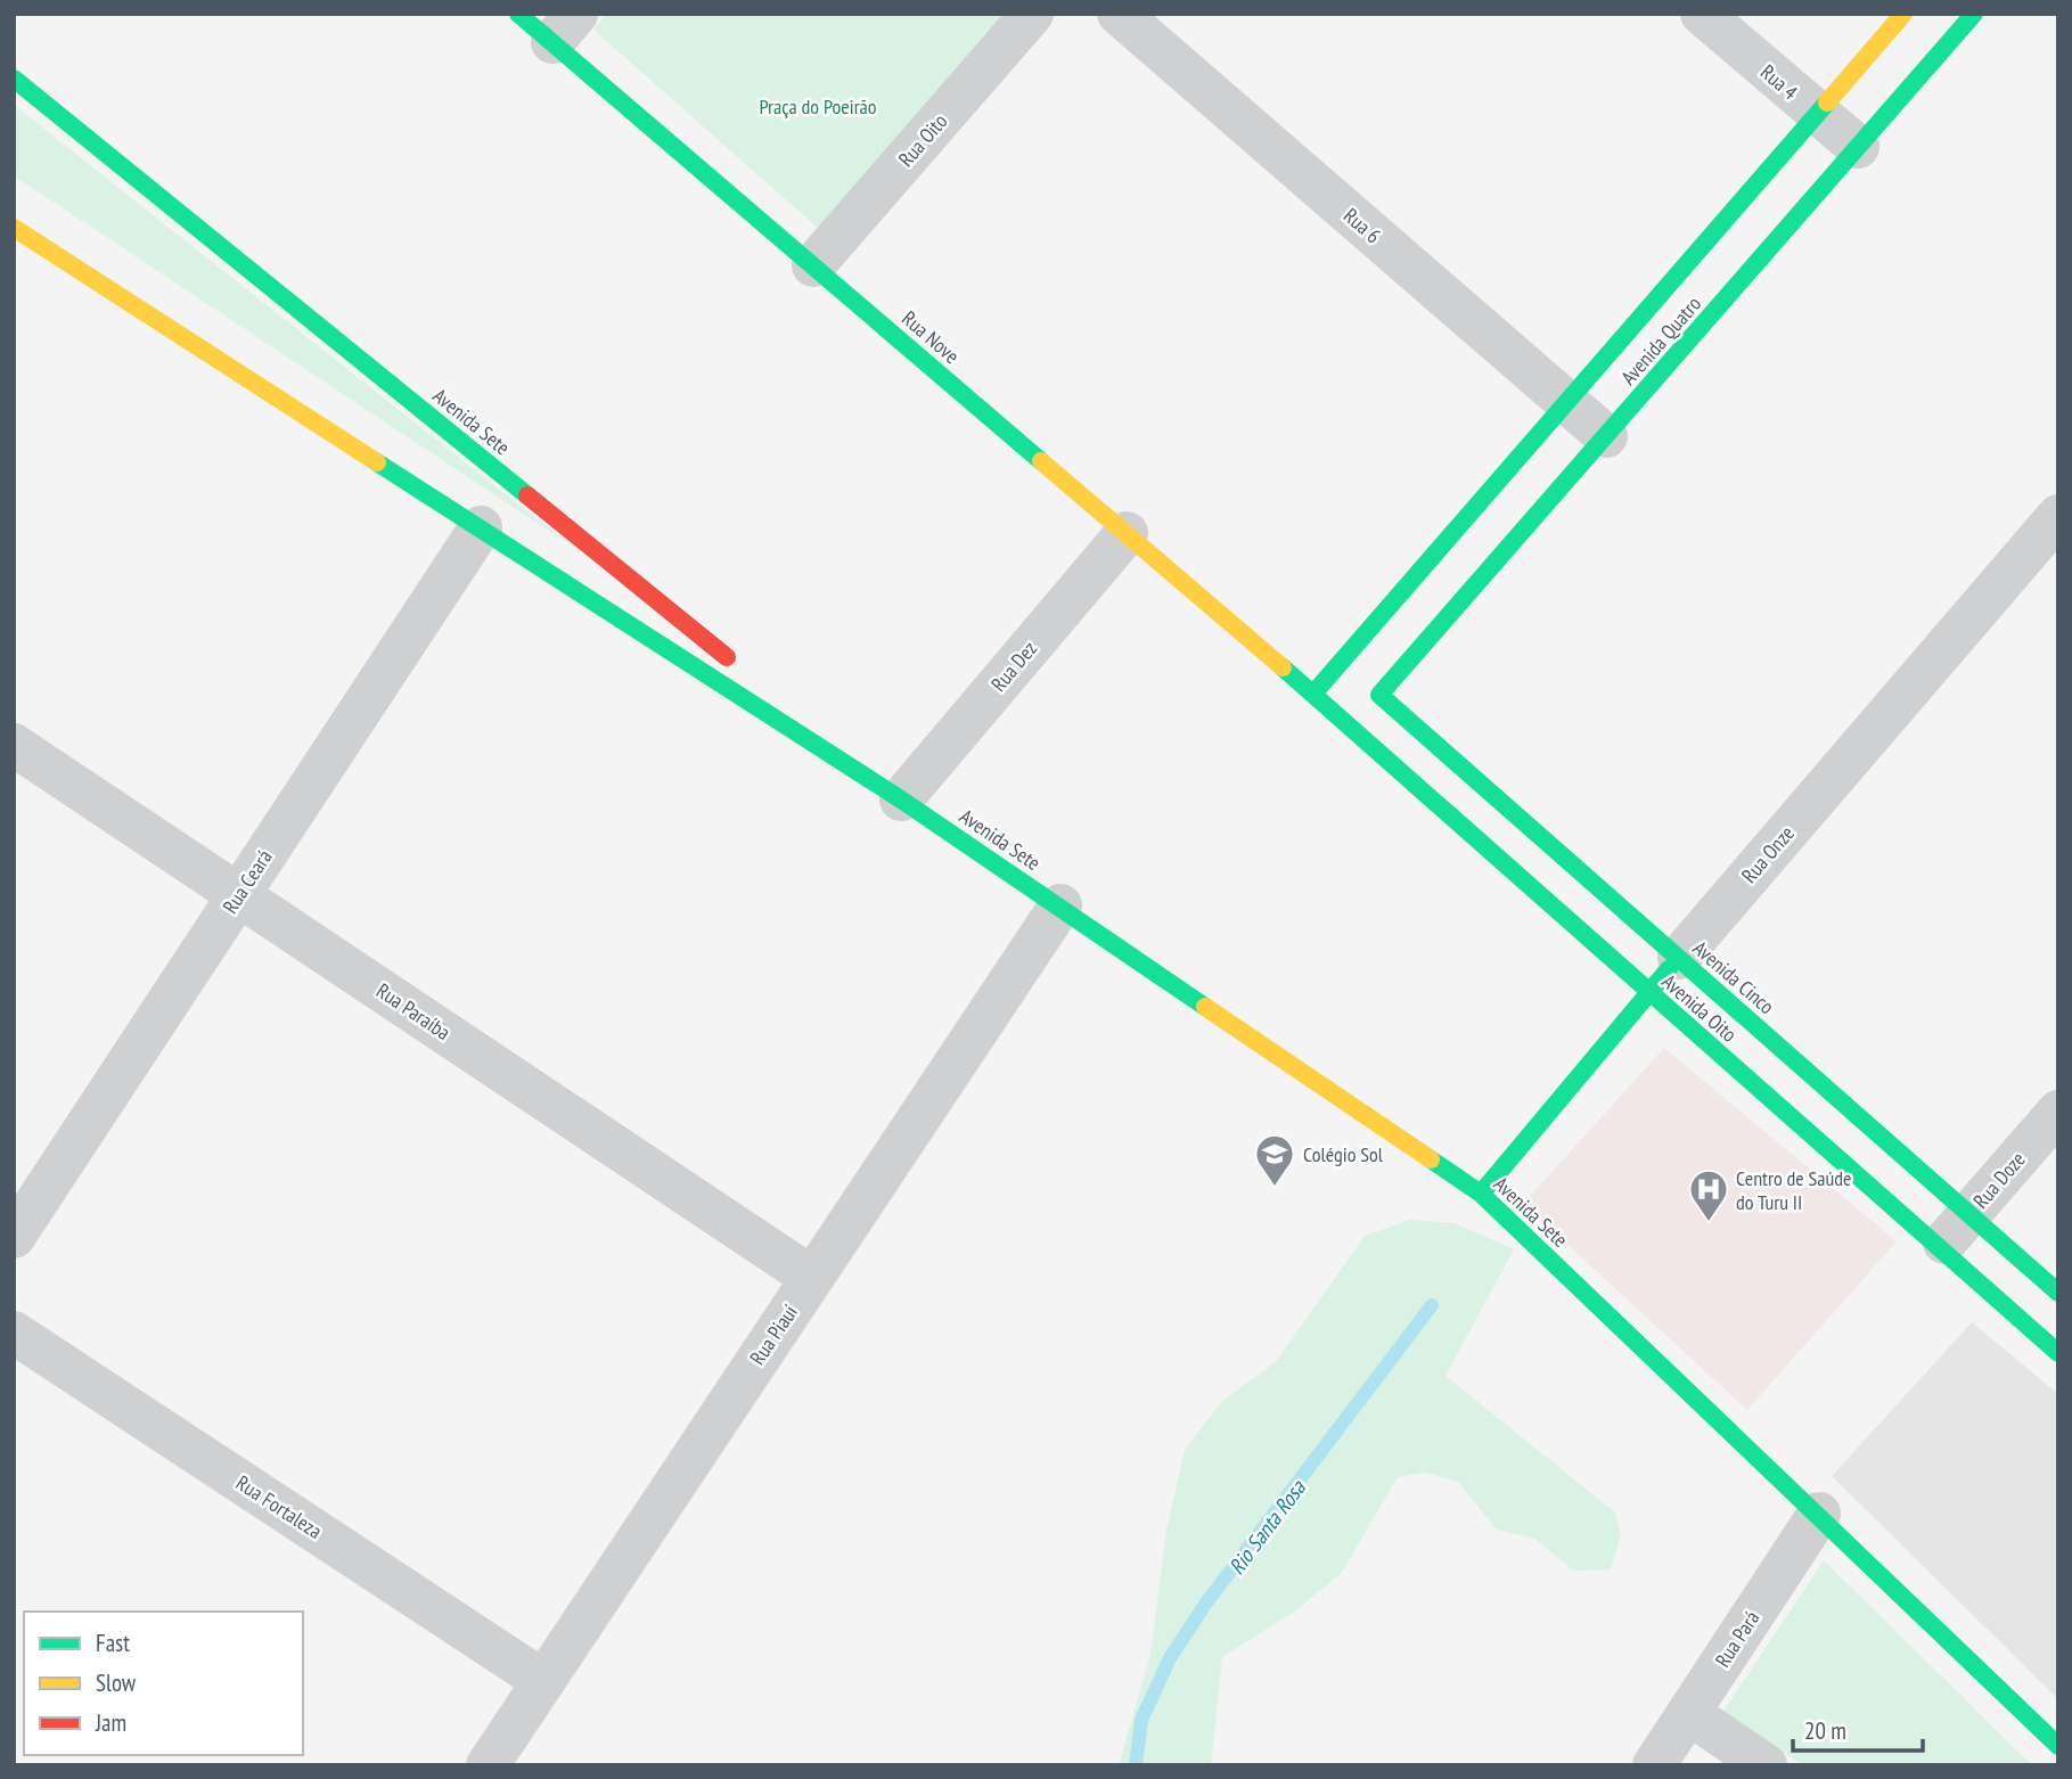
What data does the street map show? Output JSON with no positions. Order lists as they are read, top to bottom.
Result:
{
  "streets": {
    "street": [
      "Rua 4",
      "Rua Oito",
      "Rua 6",
      "Rua Nove",
      "Avenida Quatro",
      "Avenida Sete",
      "Rua Dez",
      "Rua Onze",
      "Rua Ceará",
      "Avenida Cinco",
      "Avenida Oito",
      "Rua Paraíba",
      "Rua Doze",
      "Rua Piauí",
      "Rua Fortaleza",
      "Rua Pará"
    ]
  },
  "crossings": [
    ["Rua 4", "Avenida Quatro"],
    ["Rua Oito", "Rua Nove"],
    ["Rua 6", "Avenida Quatro"],
    ["Rua Nove", "Avenida Quatro"],
    ["Rua Nove", "Rua Dez"],
    ["Rua Nove", "Avenida Oito"],
    ["Avenida Quatro", "Avenida Cinco"],
    ["Avenida Quatro", "Avenida Oito"],
    ["Avenida Sete", "Rua Dez"],
    ["Avenida Sete", "Rua Onze"],
    ["Avenida Sete", "Rua Ceará"],
    ["Avenida Sete", "Rua Piauí"],
    ["Avenida Sete", "Rua Pará"],
    ["Rua Onze", "Avenida Cinco"],
    ["Rua Onze", "Avenida Oito"],
    ["Rua Ceará", "Rua Paraíba"],
    ["Avenida Cinco", "Rua Doze"],
    ["Avenida Oito", "Rua Doze"],
    ["Rua Paraíba", "Rua Piauí"],
    ["Rua Piauí", "Rua Fortaleza"]
  ],
  "water": ["Rio Santa Rosa"],
  "parks": ["Praça do Poeirão"],
  "places": {
    "school or university": ["Colégio Sol"],
    "hospital": ["Centro de Saúde do Turu II"]
  },
  "legend": ["Fast", "Slow", "Jam"],
  "scale_bar": "20 m"
}
